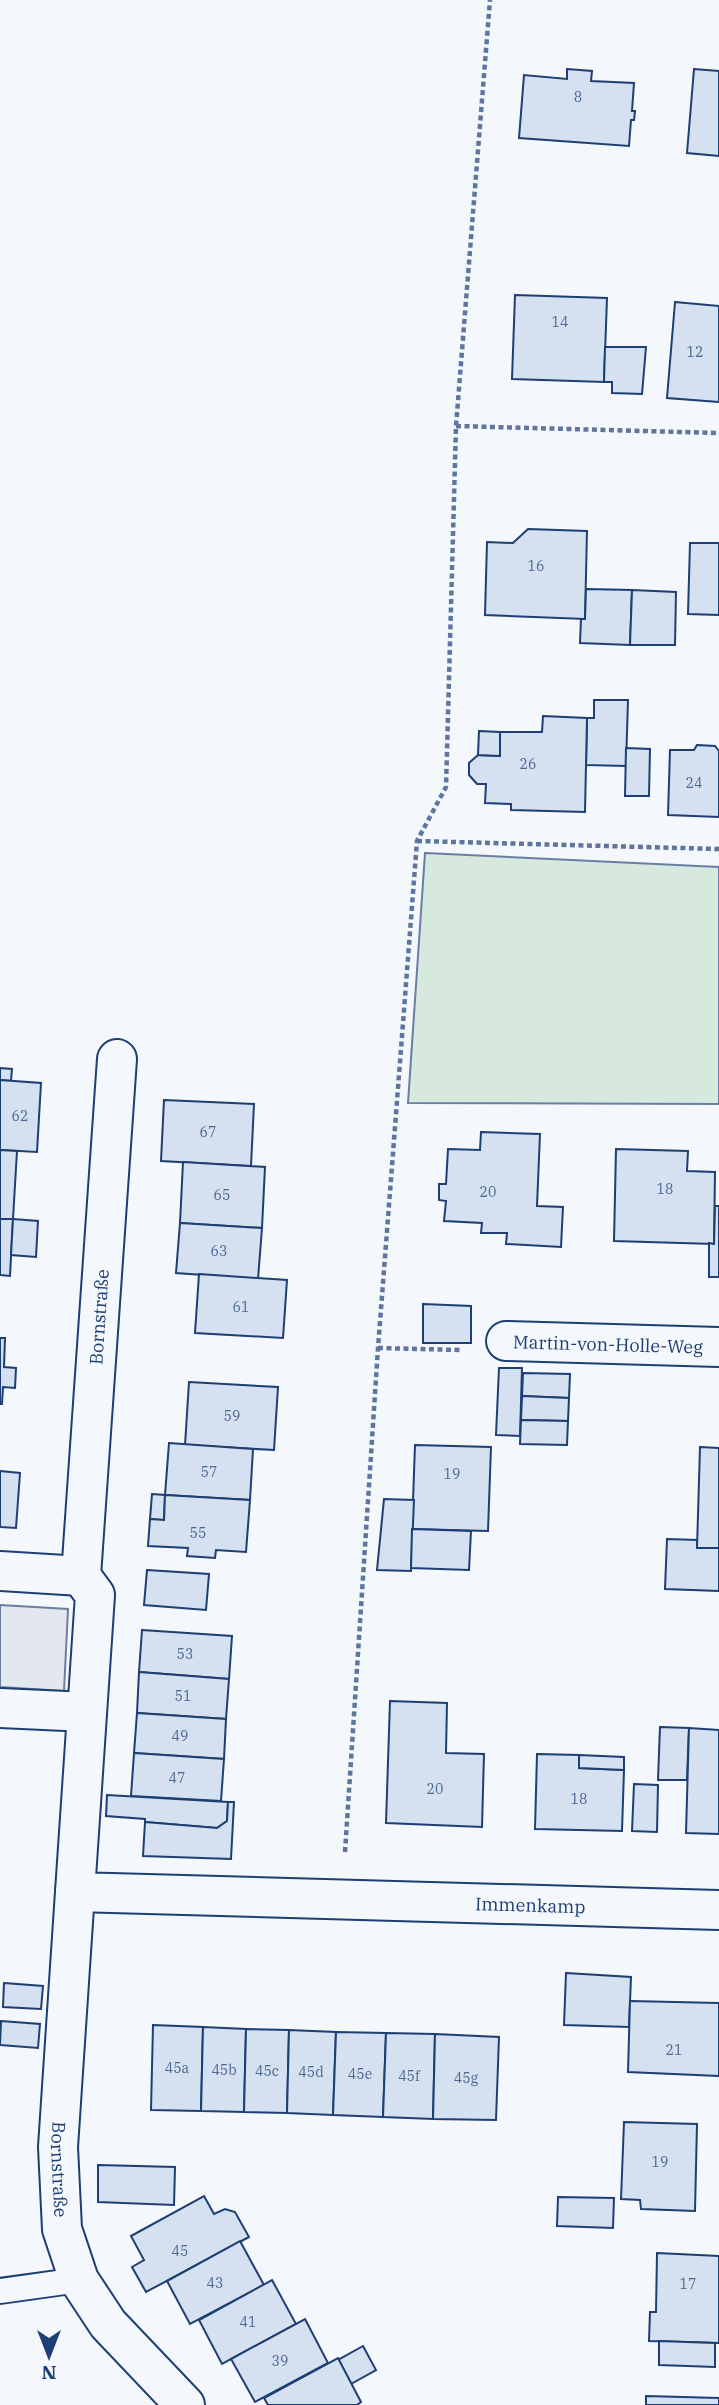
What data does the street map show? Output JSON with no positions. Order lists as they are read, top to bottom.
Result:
{
  "streets": {
    "street": ["Bornstraße", "Martin-von-Holle-Weg", "Immenkamp"]
  },
  "house_numbers": [
    "8",
    "14",
    "12",
    "16",
    "26",
    "24",
    "62",
    "67",
    "18",
    "20",
    "65",
    "63",
    "61",
    "59",
    "57",
    "19",
    "55",
    "53",
    "51",
    "49",
    "47",
    "20",
    "18",
    "21",
    "45a",
    "45b",
    "45c",
    "45d",
    "45e",
    "45f",
    "45g",
    "19",
    "45",
    "43",
    "17",
    "41",
    "39"
  ],
  "north": "bottom"
}
